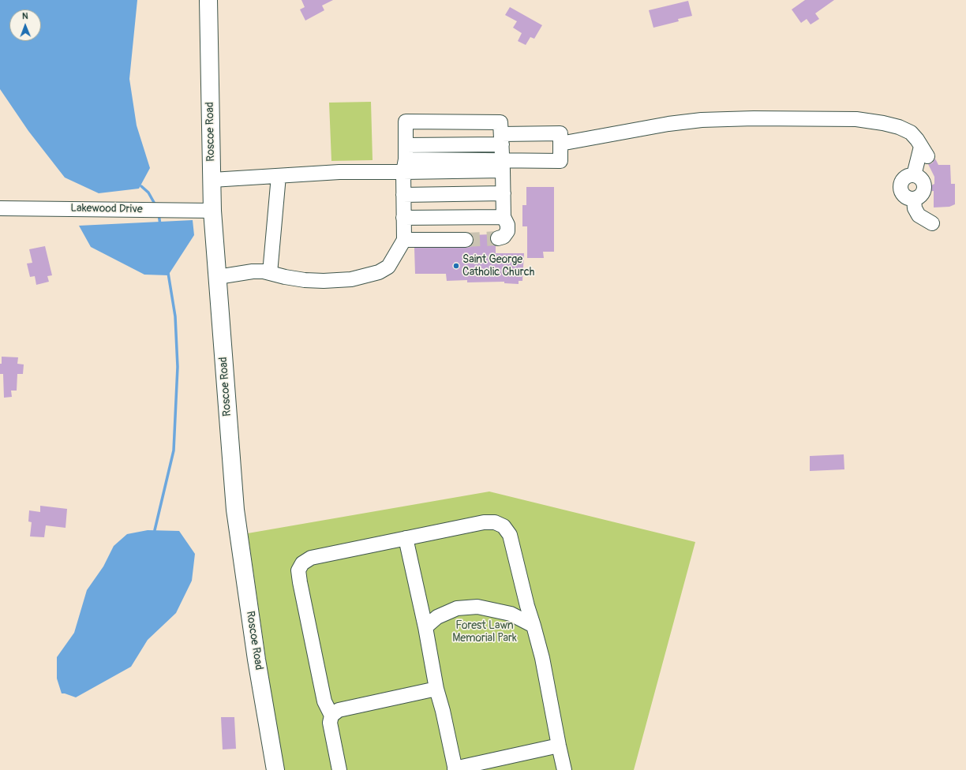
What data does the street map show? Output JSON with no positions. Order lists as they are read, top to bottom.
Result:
{
  "streets": {
    "main road": ["Roscoe Road"],
    "street": ["Lakewood Drive"]
  },
  "crossings": [
    ["Roscoe Road", "Lakewood Drive"]
  ],
  "parks": ["Forest Lawn Memorial Park"],
  "places": ["Saint George Catholic Church"],
  "north": "top"
}
